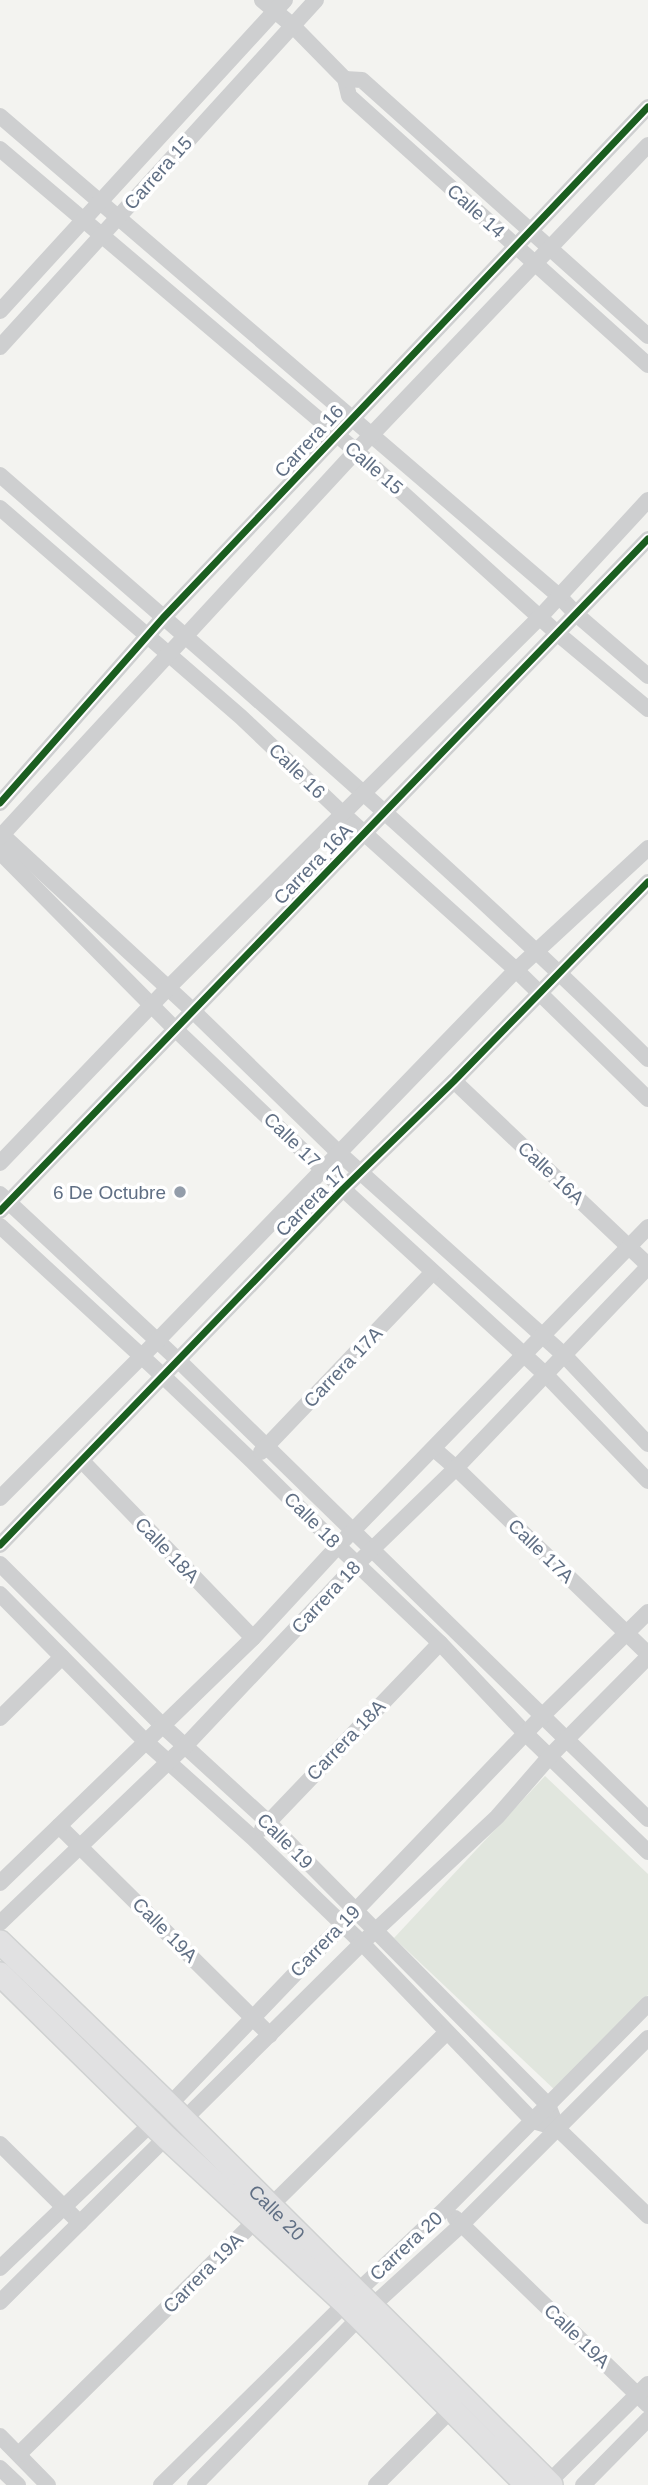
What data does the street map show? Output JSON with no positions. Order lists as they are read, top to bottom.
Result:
{
  "streets": {
    "street": [
      "Carrera 15",
      "Calle 14",
      "Carrera 16",
      "Calle 15",
      "Calle 16",
      "Carrera 16A",
      "Calle 17",
      "Calle 16A",
      "Carrera 17",
      "Carrera 17A",
      "Calle 18",
      "Calle 18A",
      "Calle 17A",
      "Carrera 18",
      "Carrera 18A",
      "Calle 19",
      "Calle 19A",
      "Carrera 19",
      "Calle 20",
      "Carrera 20",
      "Carrera 19A"
    ]
  },
  "crossings": [
    ["Carrera 15", "Calle 14"],
    ["Carrera 15", "Calle 15"],
    ["Calle 14", "Carrera 16"],
    ["Carrera 16", "Calle 15"],
    ["Carrera 16", "Calle 16"],
    ["Calle 15", "Carrera 16A"],
    ["Calle 16", "Carrera 16A"],
    ["Calle 16", "Carrera 17"],
    ["Carrera 16A", "Calle 17"],
    ["Carrera 16A", "Calle 18"],
    ["Calle 17", "Carrera 17"],
    ["Calle 17", "Carrera 17A"],
    ["Calle 17", "Carrera 18"],
    ["Calle 16A", "Carrera 17"],
    ["Calle 16A", "Carrera 18"],
    ["Carrera 17", "Calle 18"],
    ["Carrera 17", "Calle 18A"],
    ["Carrera 17A", "Calle 18"],
    ["Calle 18", "Carrera 18"],
    ["Calle 18", "Carrera 18A"],
    ["Calle 18", "Carrera 19"],
    ["Calle 18A", "Carrera 18"],
    ["Calle 17A", "Carrera 18"],
    ["Calle 17A", "Carrera 19"],
    ["Carrera 18", "Calle 19"],
    ["Carrera 18", "Calle 19A"],
    ["Carrera 18A", "Calle 19"],
    ["Calle 19", "Carrera 19"],
    ["Calle 19", "Carrera 20"],
    ["Calle 19", "Carrera 19A"],
    ["Calle 19A", "Carrera 19"],
    ["Calle 19A", "Carrera 20"],
    ["Carrera 19", "Calle 20"],
    ["Calle 20", "Carrera 20"],
    ["Calle 20", "Carrera 19A"]
  ],
  "places": ["6 De Octubre"]
}
